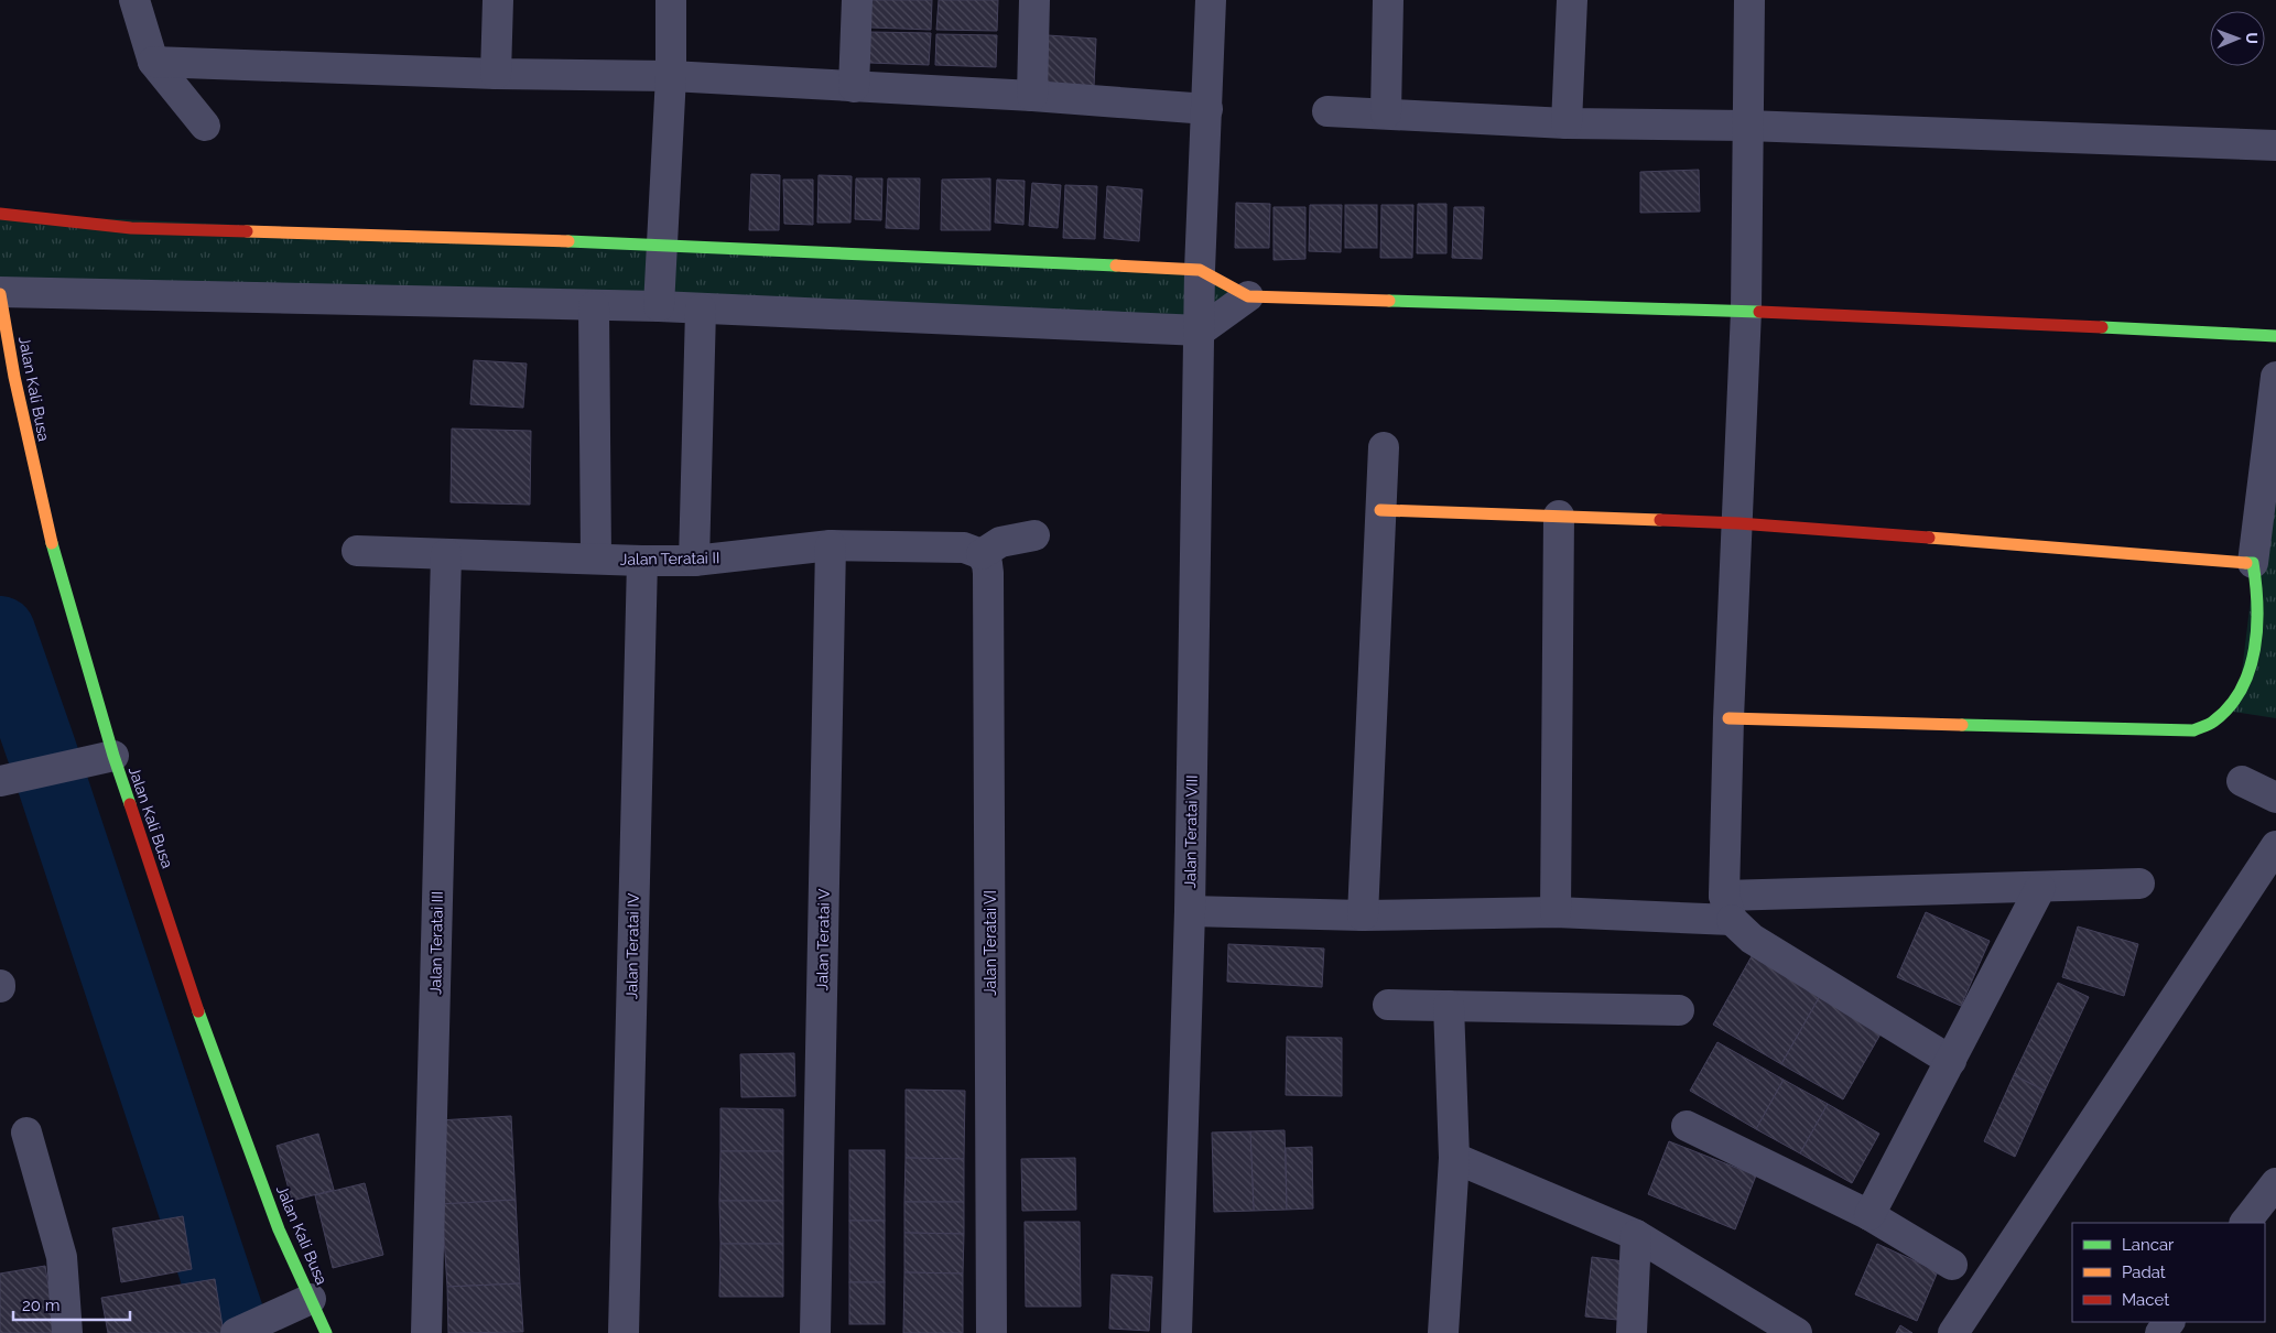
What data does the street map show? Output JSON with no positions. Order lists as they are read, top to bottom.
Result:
{
  "streets": {
    "street": [
      "Jalan Kali Busa",
      "Jalan Teratai II",
      "Jalan Teratai VIII",
      "Jalan Teratai V",
      "Jalan Teratai III",
      "Jalan Teratai VI",
      "Jalan Teratai IV"
    ]
  },
  "crossings": [
    ["Jalan Teratai II", "Jalan Teratai V"],
    ["Jalan Teratai II", "Jalan Teratai III"],
    ["Jalan Teratai II", "Jalan Teratai VI"],
    ["Jalan Teratai II", "Jalan Teratai IV"]
  ],
  "legend": ["Lancar", "Padat", "Macet"],
  "scale_bar": "20 m",
  "north": "right"
}
